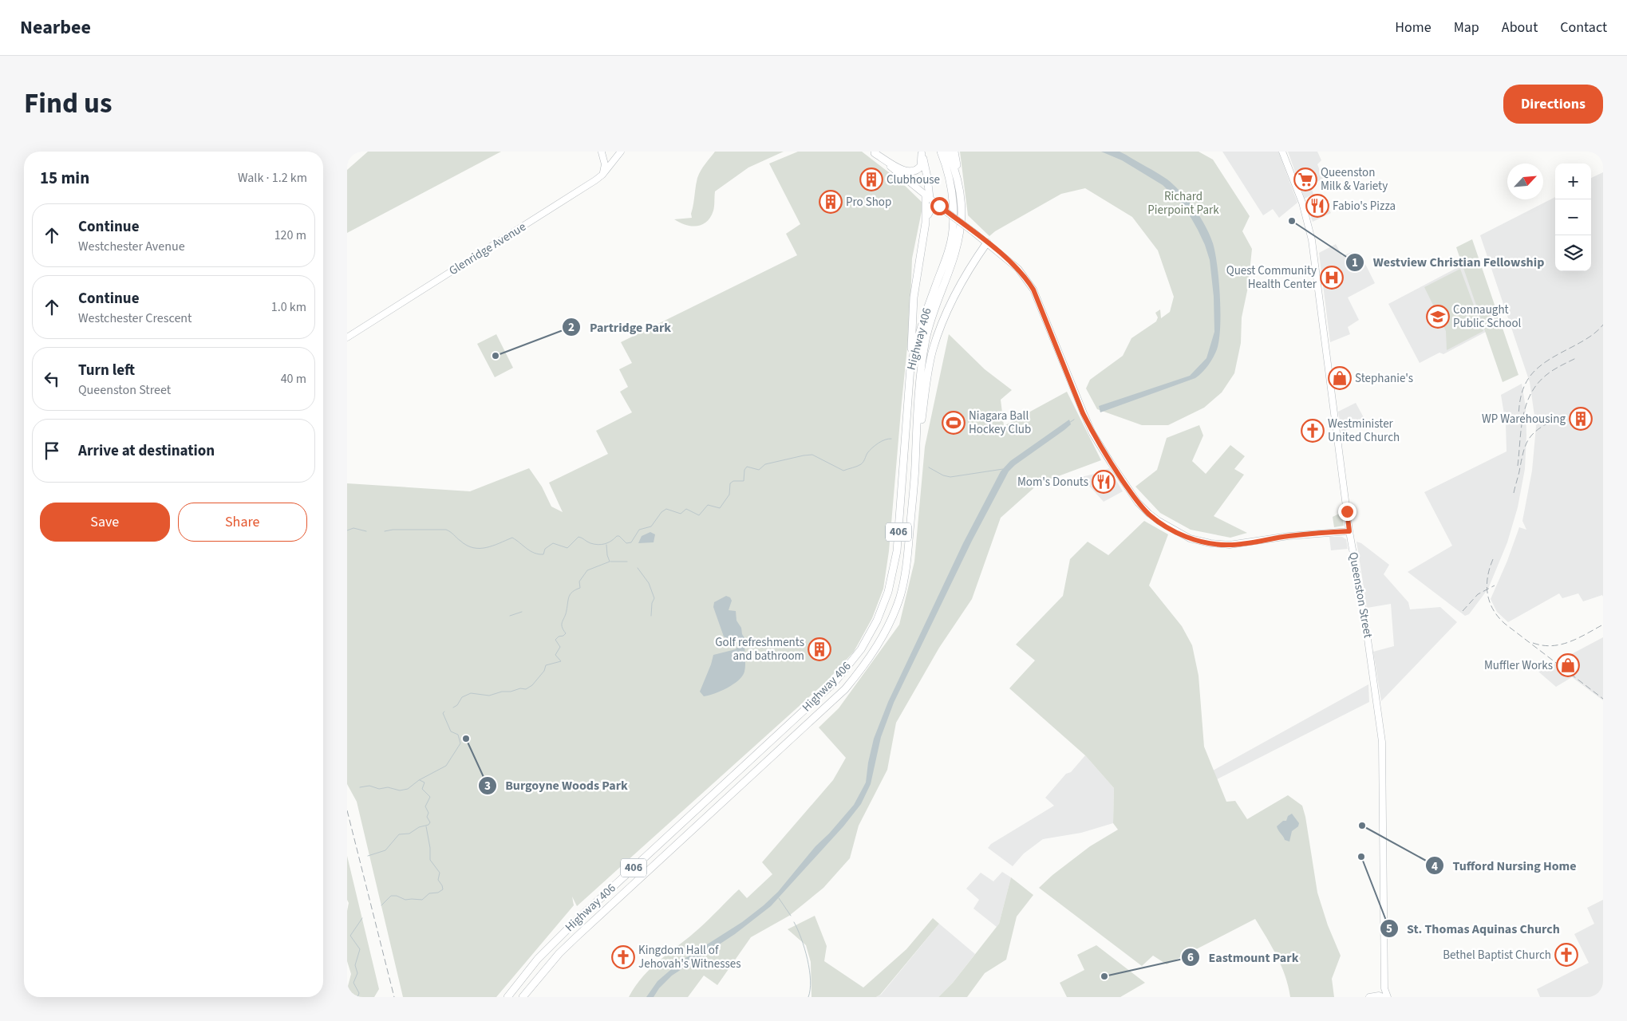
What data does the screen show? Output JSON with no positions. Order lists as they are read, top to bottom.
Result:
{
  "streets": {
    "highway": ["Highway 406", "406"],
    "main road": ["Glenridge Avenue", "Queenston Street"]
  },
  "parks": ["Richard Pierpoint Park"],
  "places": {
    "building": [
      "Clubhouse",
      "Pro Shop",
      "WP Warehousing",
      "Golf refreshments and bathroom"
    ],
    "supermarket": ["Queenston Milk & Variety"],
    "restaurant": ["Fabio's Pizza", "Mom's Donuts"],
    "other": [
      "Westview Christian Fellowship",
      "Partridge Park",
      "Burgoyne Woods Park",
      "Tufford Nursing Home",
      "St. Thomas Aquinas Church",
      "Eastmount Park"
    ],
    "hospital": ["Quest Community Health Center"],
    "school or university": ["Connaught Public School"],
    "shop": ["Stephanie's", "Muffler Works"],
    "sports": ["Niagara Ball Hockey Club"],
    "church": ["Westminister United Church", "Bethel Baptist Church", "Kingdom Hall of Jehovah's Witnesses"]
  },
  "north": "top right",
  "page": {
    "header": "Nearbee",
    "nav": [
      "Home",
      "Map",
      "About",
      "Contact"
    ],
    "title": "Find us",
    "buttons": [
      "Directions",
      ["Save", "Share"]
    ],
    "heading": ["15 min", "Walk · 1.2 km"],
    "map_buttons": ["+", "−"],
    "list": [
      ["Continue", "Westchester Avenue", "120 m"],
      ["Continue", "Westchester Crescent", "1.0 km"],
      ["Turn left", "Queenston Street", "40 m"],
      "Arrive at destination"
    ]
  }
}
